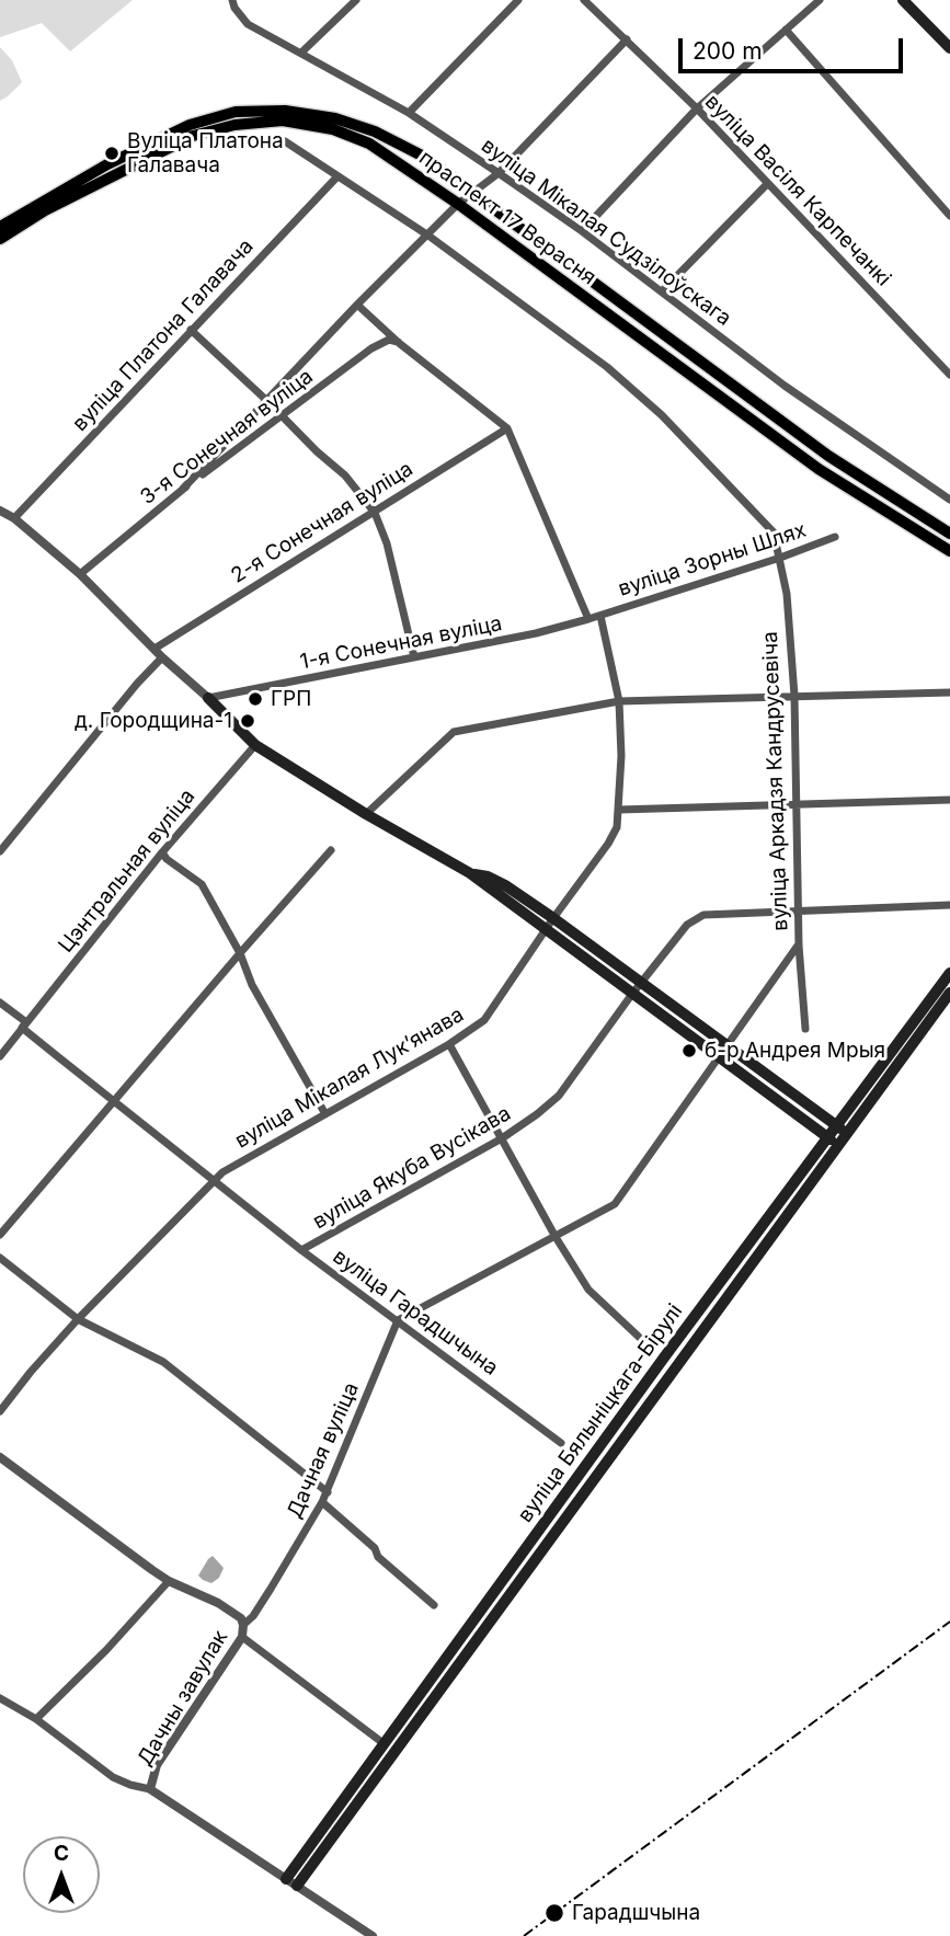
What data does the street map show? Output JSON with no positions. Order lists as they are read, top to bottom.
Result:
{
  "streets": {
    "main road": ["праспект 17 Верасня", "вуліца Бялыніцкага-Бірулі"],
    "street": [
      "вуліца Васіля Карпечанкі",
      "вуліца Мікалая Судзілоўскага",
      "вуліца Платона Галавача",
      "3-я Сонечная вуліца",
      "2-я Сонечная вуліца",
      "вуліца Зорны Шлях",
      "1-я Сонечная вуліца",
      "вуліца Аркадзя Кандрусевіча",
      "Цэнтральная вуліца",
      "вуліца Мікалая Лукʼянава",
      "вуліца Якуба Вусікава",
      "вуліца Гарадшчына",
      "Дачная вуліца",
      "Дачны завулак"
    ]
  },
  "crossings": [
    ["вуліца Зорны Шлях", "1-я Сонечная вуліца"],
    ["вуліца Зорны Шлях", "вуліца Аркадзя Кандрусевіча"],
    ["вуліца Зорны Шлях", "вуліца Мікалая Лукʼянава"],
    ["1-я Сонечная вуліца", "вуліца Мікалая Лукʼянава"],
    ["вуліца Аркадзя Кандрусевіча", "вуліца Якуба Вусікава"],
    ["вуліца Аркадзя Кандрусевіча", "вуліца Гарадшчына"],
    ["вуліца Аркадзя Кандрусевіча", "Дачная вуліца"],
    ["вуліца Мікалая Лукʼянава", "вуліца Гарадшчына"],
    ["вуліца Якуба Вусікава", "вуліца Гарадшчына"],
    ["вуліца Гарадшчына", "Дачная вуліца"],
    ["Дачная вуліца", "Дачны завулак"]
  ],
  "places": [
    "Вуліца Платона Галавача",
    "ГРП",
    "д. Городщина-1",
    "б-р Андрея Мрыя",
    "Гарадшчына"
  ],
  "scale_bar": "200 m",
  "north": "top"
}
